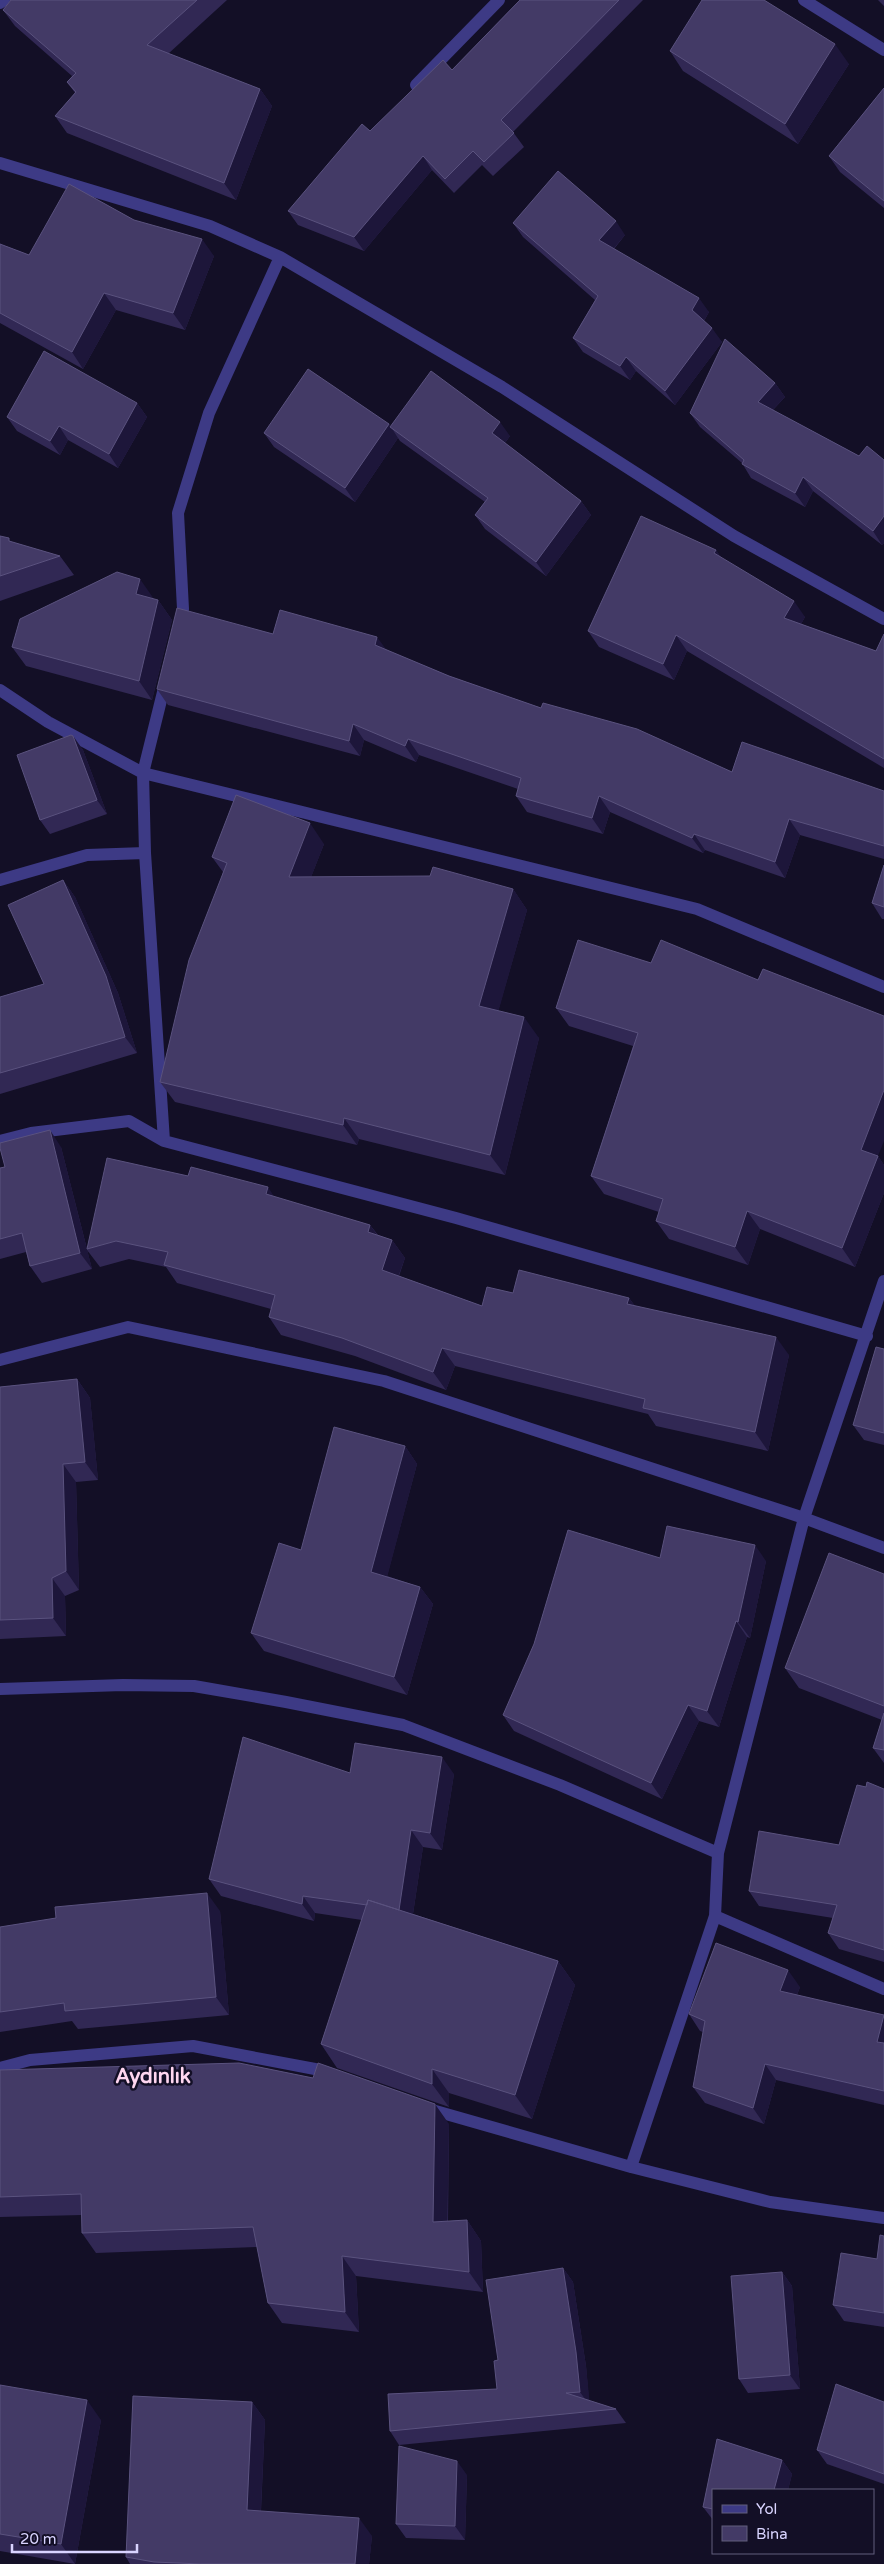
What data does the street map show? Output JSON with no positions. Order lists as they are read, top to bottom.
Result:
{
  "districts": ["Aydınlık"],
  "legend": ["Yol", "Bina"],
  "scale_bar": "20 m"
}
